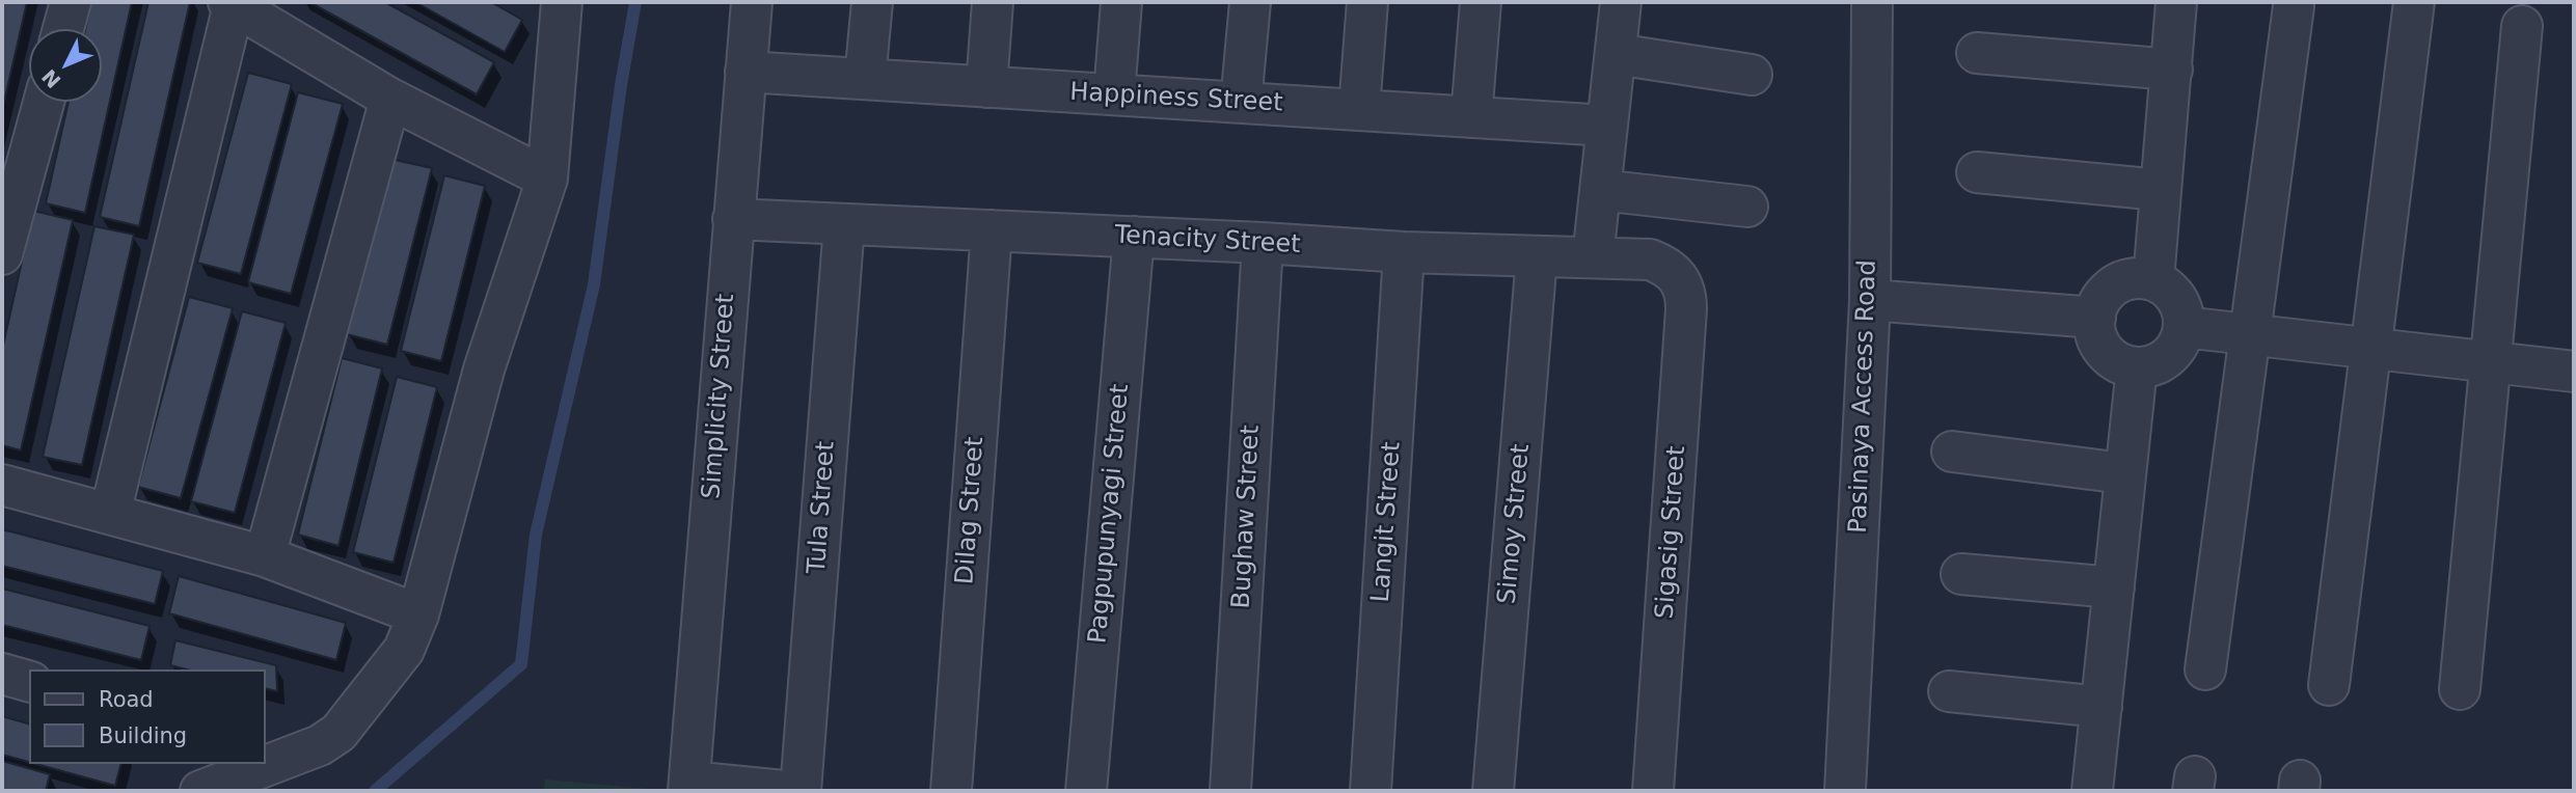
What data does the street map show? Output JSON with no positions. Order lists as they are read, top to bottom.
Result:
{
  "streets": {
    "street": [
      "Happiness Street",
      "Tenacity Street",
      "Simplicity Street",
      "Pasinaya Access Road",
      "Tula Street",
      "Dilag Street",
      "Pagpupunyagi Street",
      "Bughaw Street",
      "Langit Street",
      "Simoy Street",
      "Sigasig Street"
    ]
  },
  "crossings": [
    ["Happiness Street", "Simplicity Street"],
    ["Tenacity Street", "Simplicity Street"],
    ["Tenacity Street", "Tula Street"],
    ["Tenacity Street", "Dilag Street"],
    ["Tenacity Street", "Pagpupunyagi Street"],
    ["Tenacity Street", "Bughaw Street"],
    ["Tenacity Street", "Langit Street"],
    ["Tenacity Street", "Simoy Street"],
    ["Tenacity Street", "Sigasig Street"]
  ],
  "legend": ["Road", "Building"],
  "north": "bottom left"
}
